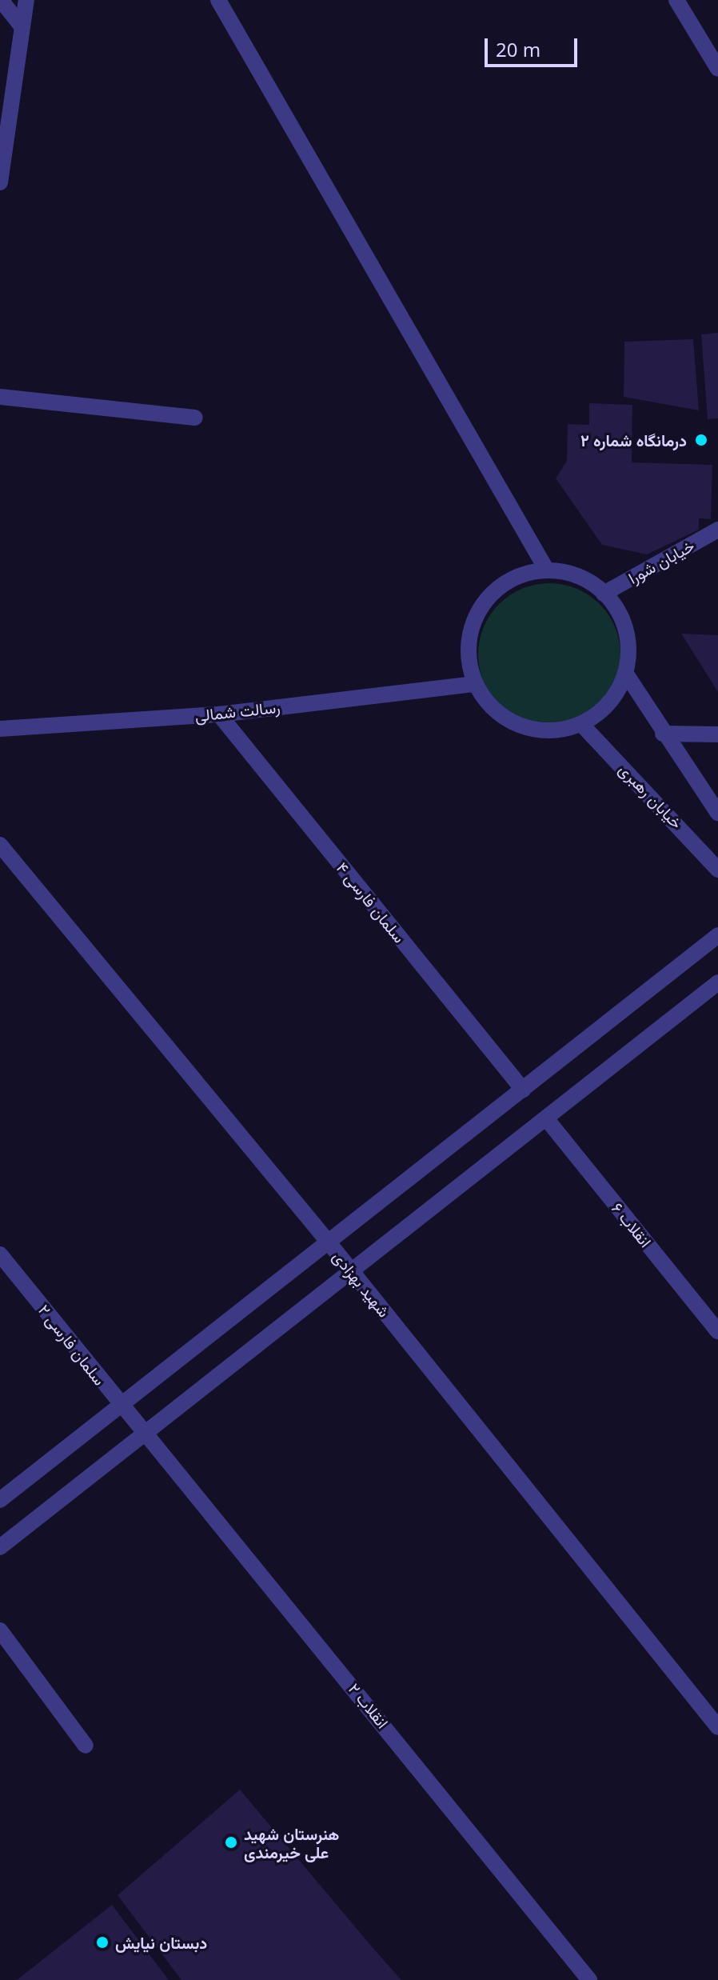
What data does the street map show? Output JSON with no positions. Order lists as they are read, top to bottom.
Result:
{
  "streets": {
    "street": [
      "خیابان شورا",
      "رسالت شمالی",
      "خیابان رهبری",
      "سلمان فارسی ۴",
      "انقلاب ۶",
      "شهید بهزادی",
      "سلمان فارسی ۲",
      "انقلاب ۲"
    ]
  },
  "crossings": [
    ["خیابان شورا", "رسالت شمالی"],
    ["خیابان شورا", "خیابان رهبری"],
    ["رسالت شمالی", "خیابان رهبری"],
    ["رسالت شمالی", "سلمان فارسی ۴"],
    ["سلمان فارسی ۲", "انقلاب ۲"]
  ],
  "places": ["درمانگاه شماره ۲", "هنرستان شهید علی خیرمندی", "دبستان نیایش"],
  "scale_bar": "20 m"
}
